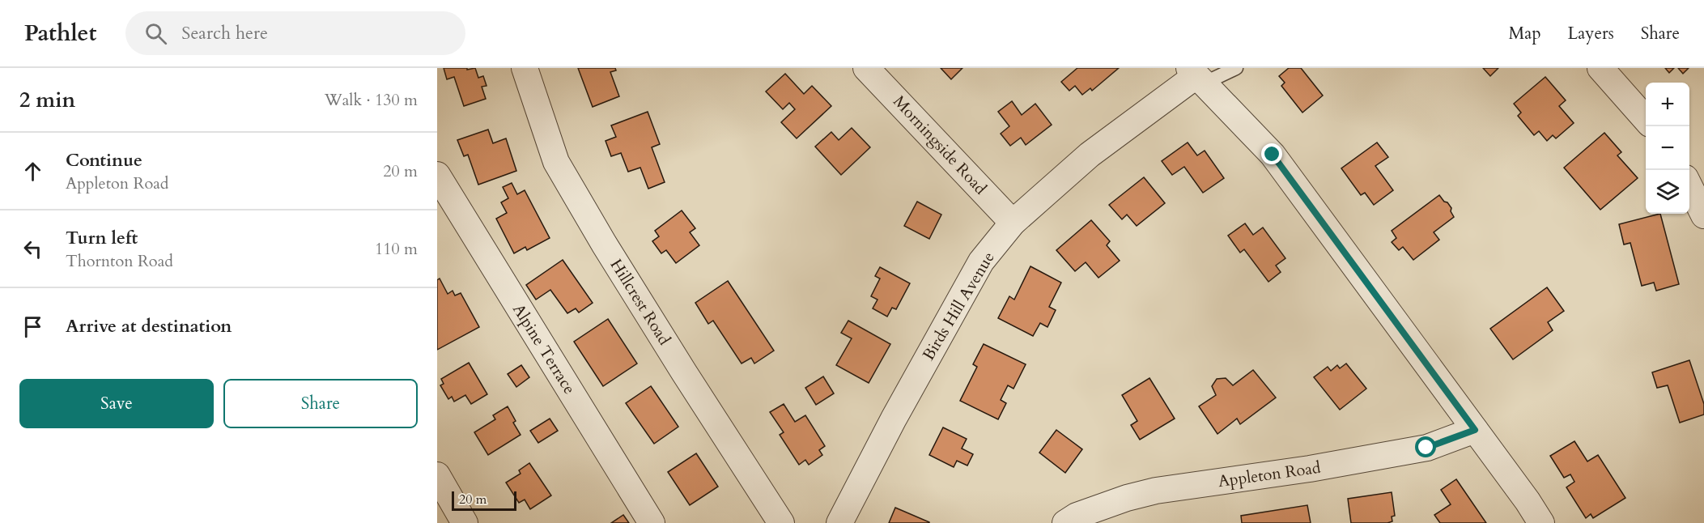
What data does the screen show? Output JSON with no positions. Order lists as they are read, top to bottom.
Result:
{
  "streets": {
    "street": [
      "Morningside Road",
      "Hillcrest Road",
      "Birds Hill Avenue",
      "Alpine Terrace",
      "Appleton Road"
    ]
  },
  "crossings": [
    ["Morningside Road", "Birds Hill Avenue"]
  ],
  "scale_bar": "20 m",
  "page": {
    "header": "Pathlet",
    "search": "Search here",
    "nav": ["Map", "Layers", "Share"],
    "heading": ["2 min", "Walk · 130 m"],
    "map_buttons": ["+", "−"],
    "list": [
      ["Continue", "Appleton Road", "20 m"],
      ["Turn left", "Thornton Road", "110 m"],
      "Arrive at destination"
    ],
    "buttons": ["Save", "Share"],
    "scale": "20 m"
  }
}
